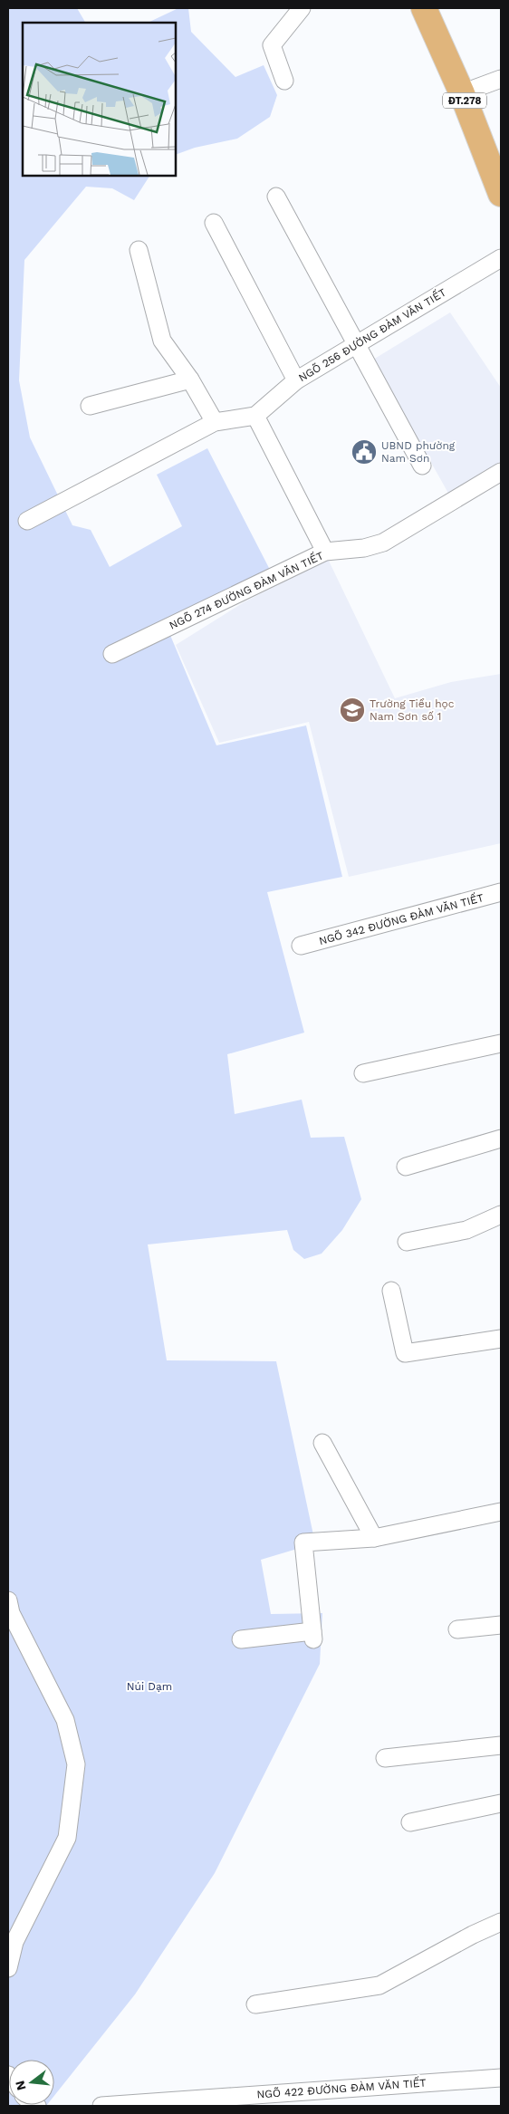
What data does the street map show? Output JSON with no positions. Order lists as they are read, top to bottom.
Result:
{
  "streets": {
    "main road": ["ĐT.278"],
    "street": [
      "NGÕ 256 ĐƯỜNG ĐÀM VĂN TIẾT",
      "NGÕ 274 ĐƯỜNG ĐÀM VĂN TIẾT",
      "NGÕ 342 ĐƯỜNG ĐÀM VĂN TIẾT",
      "NGÕ 422 ĐƯỜNG ĐÀM VĂN TIẾT"
    ]
  },
  "parks": ["Núi Dạm"],
  "places": {
    "public building": ["UBND phường Nam Sơn"],
    "school or university": ["Trường Tiểu học Nam Sơn số 1"]
  },
  "north": "left"
}
